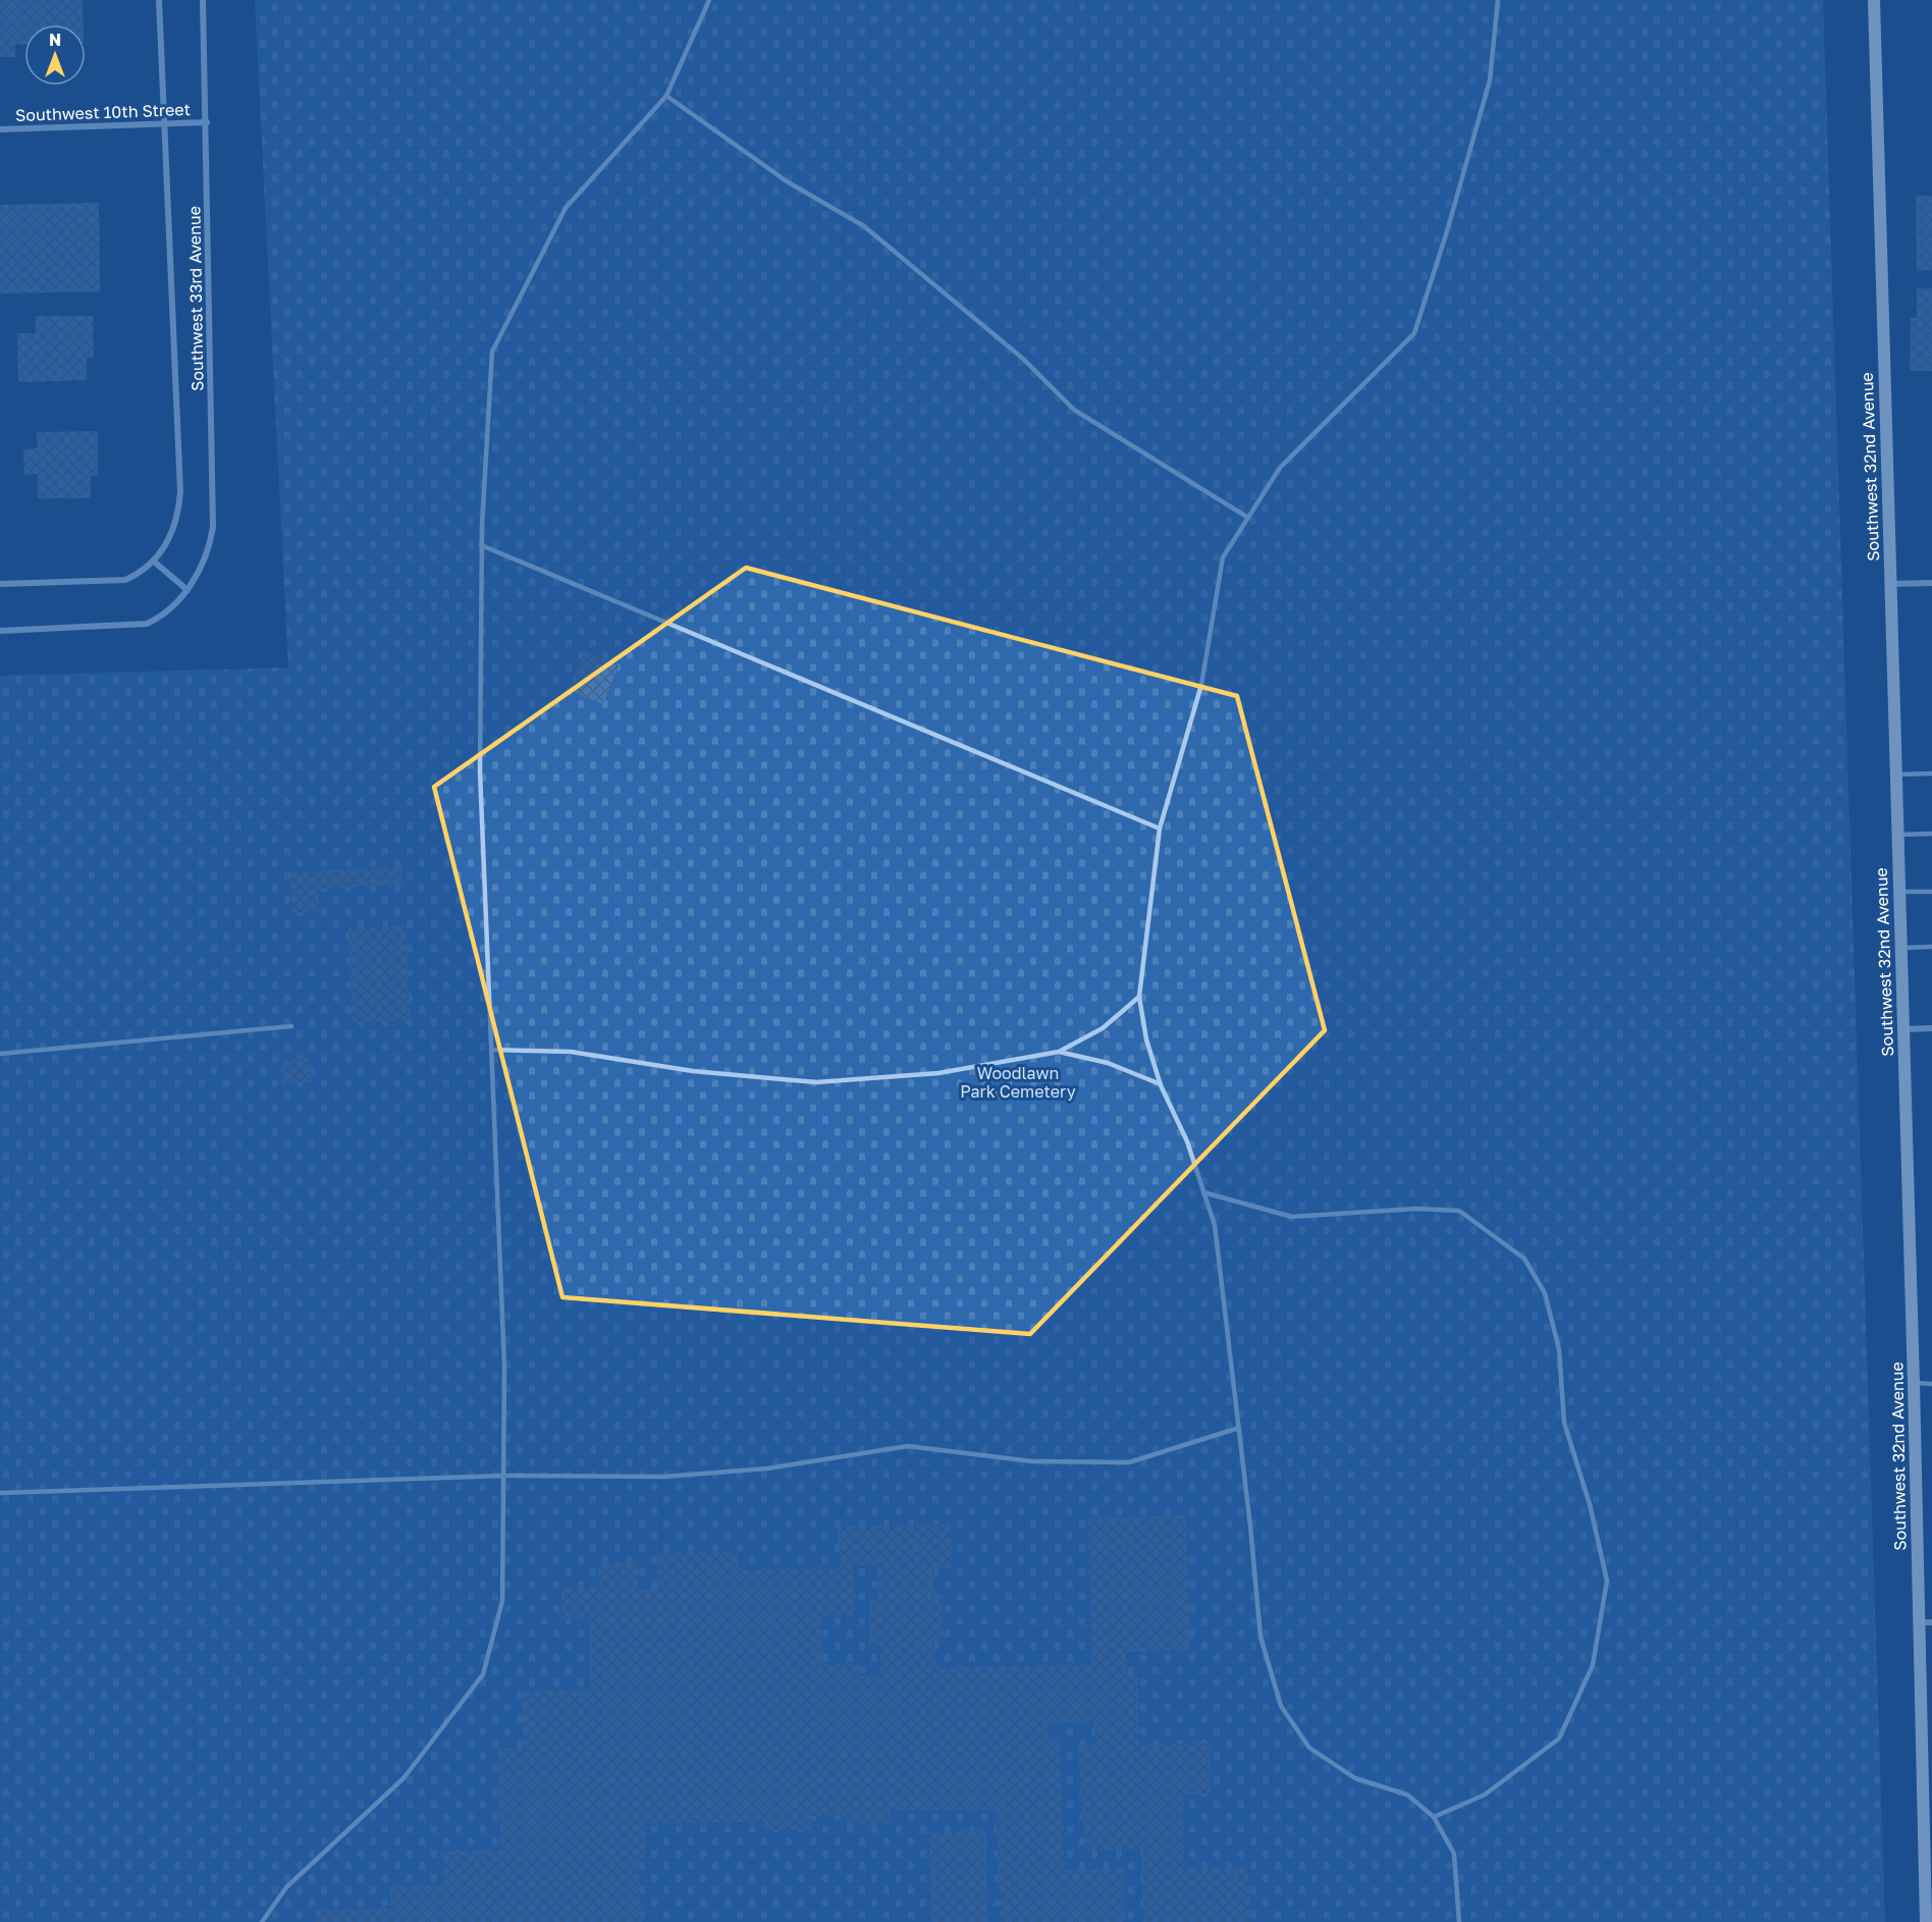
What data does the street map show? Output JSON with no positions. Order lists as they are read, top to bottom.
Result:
{
  "streets": {
    "street": ["Southwest 10th Street", "Southwest 33rd Avenue", "Southwest 32nd Avenue"]
  },
  "crossings": [
    ["Southwest 10th Street", "Southwest 33rd Avenue"]
  ],
  "parks": ["Woodlawn Park Cemetery"],
  "north": "top"
}
